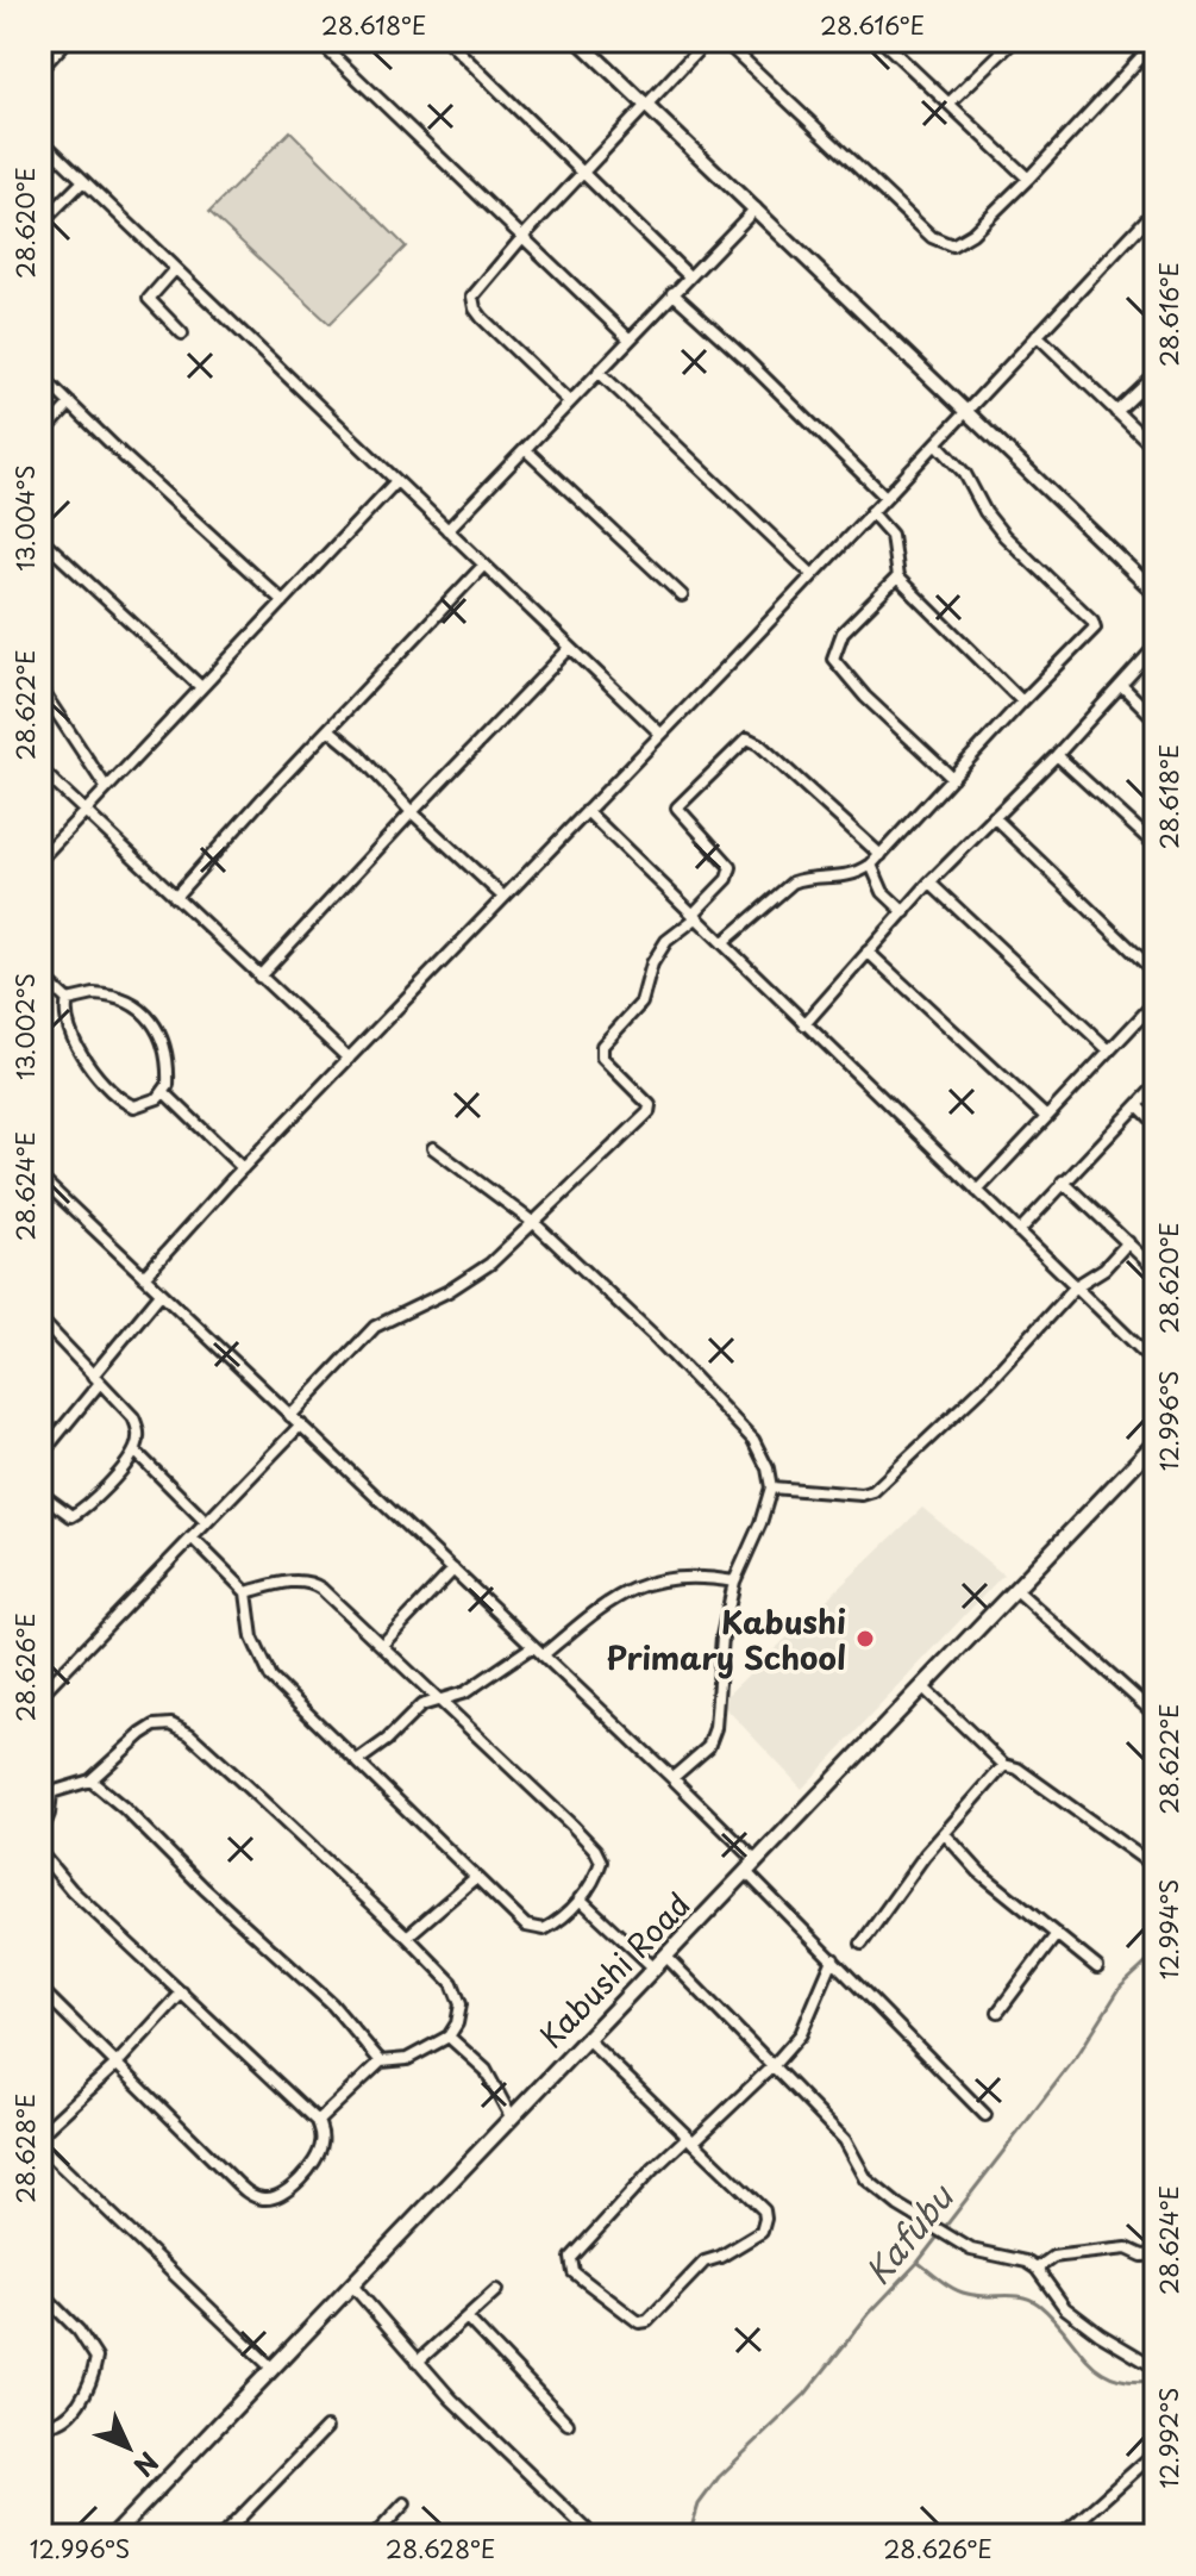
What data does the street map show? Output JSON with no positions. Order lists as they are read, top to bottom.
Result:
{
  "streets": {
    "main road": ["Kabushi Road"]
  },
  "water": ["Kafubu"],
  "places": ["Kabushi Primary School"],
  "north": "bottom right",
  "coordinates": [
    "28.618°E",
    "28.616°E",
    "28.620°E",
    "13.004°S",
    "28.622°E",
    "13.002°S",
    "28.624°E",
    "12.996°S",
    "28.626°E",
    "12.994°S",
    "28.628°E",
    "12.992°S"
  ]
}
